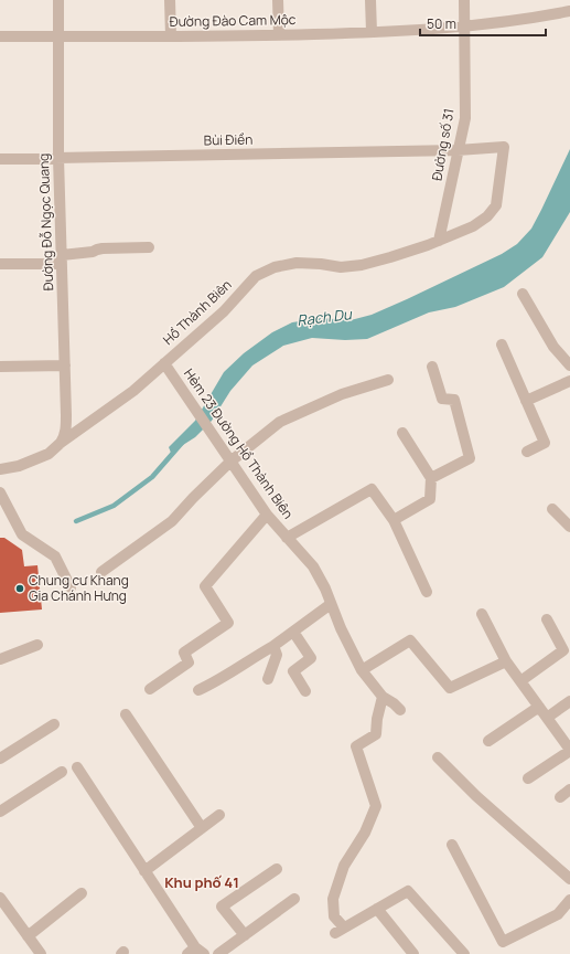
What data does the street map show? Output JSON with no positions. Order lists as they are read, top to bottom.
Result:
{
  "streets": {
    "street": [
      "Đường Đào Cam Mộc",
      "Bùi Điền",
      "Đường số 31",
      "Đường Đỗ Ngọc Quang",
      "Hồ Thành Biên",
      "Hẻm 23 Đường Hồ Thành Biên"
    ]
  },
  "crossings": [
    ["Đường Đào Cam Mộc", "Đường số 31"],
    ["Đường Đào Cam Mộc", "Đường Đỗ Ngọc Quang"],
    ["Bùi Điền", "Đường số 31"],
    ["Bùi Điền", "Đường Đỗ Ngọc Quang"],
    ["Bùi Điền", "Hồ Thành Biên"],
    ["Đường số 31", "Hồ Thành Biên"],
    ["Đường Đỗ Ngọc Quang", "Hồ Thành Biên"],
    ["Hồ Thành Biên", "Hẻm 23 Đường Hồ Thành Biên"]
  ],
  "districts": ["Khu phố 41"],
  "water": ["Rạch Du"],
  "places": ["Chung cư Khang Gia Chánh Hưng"],
  "scale_bar": "50 m"
}
